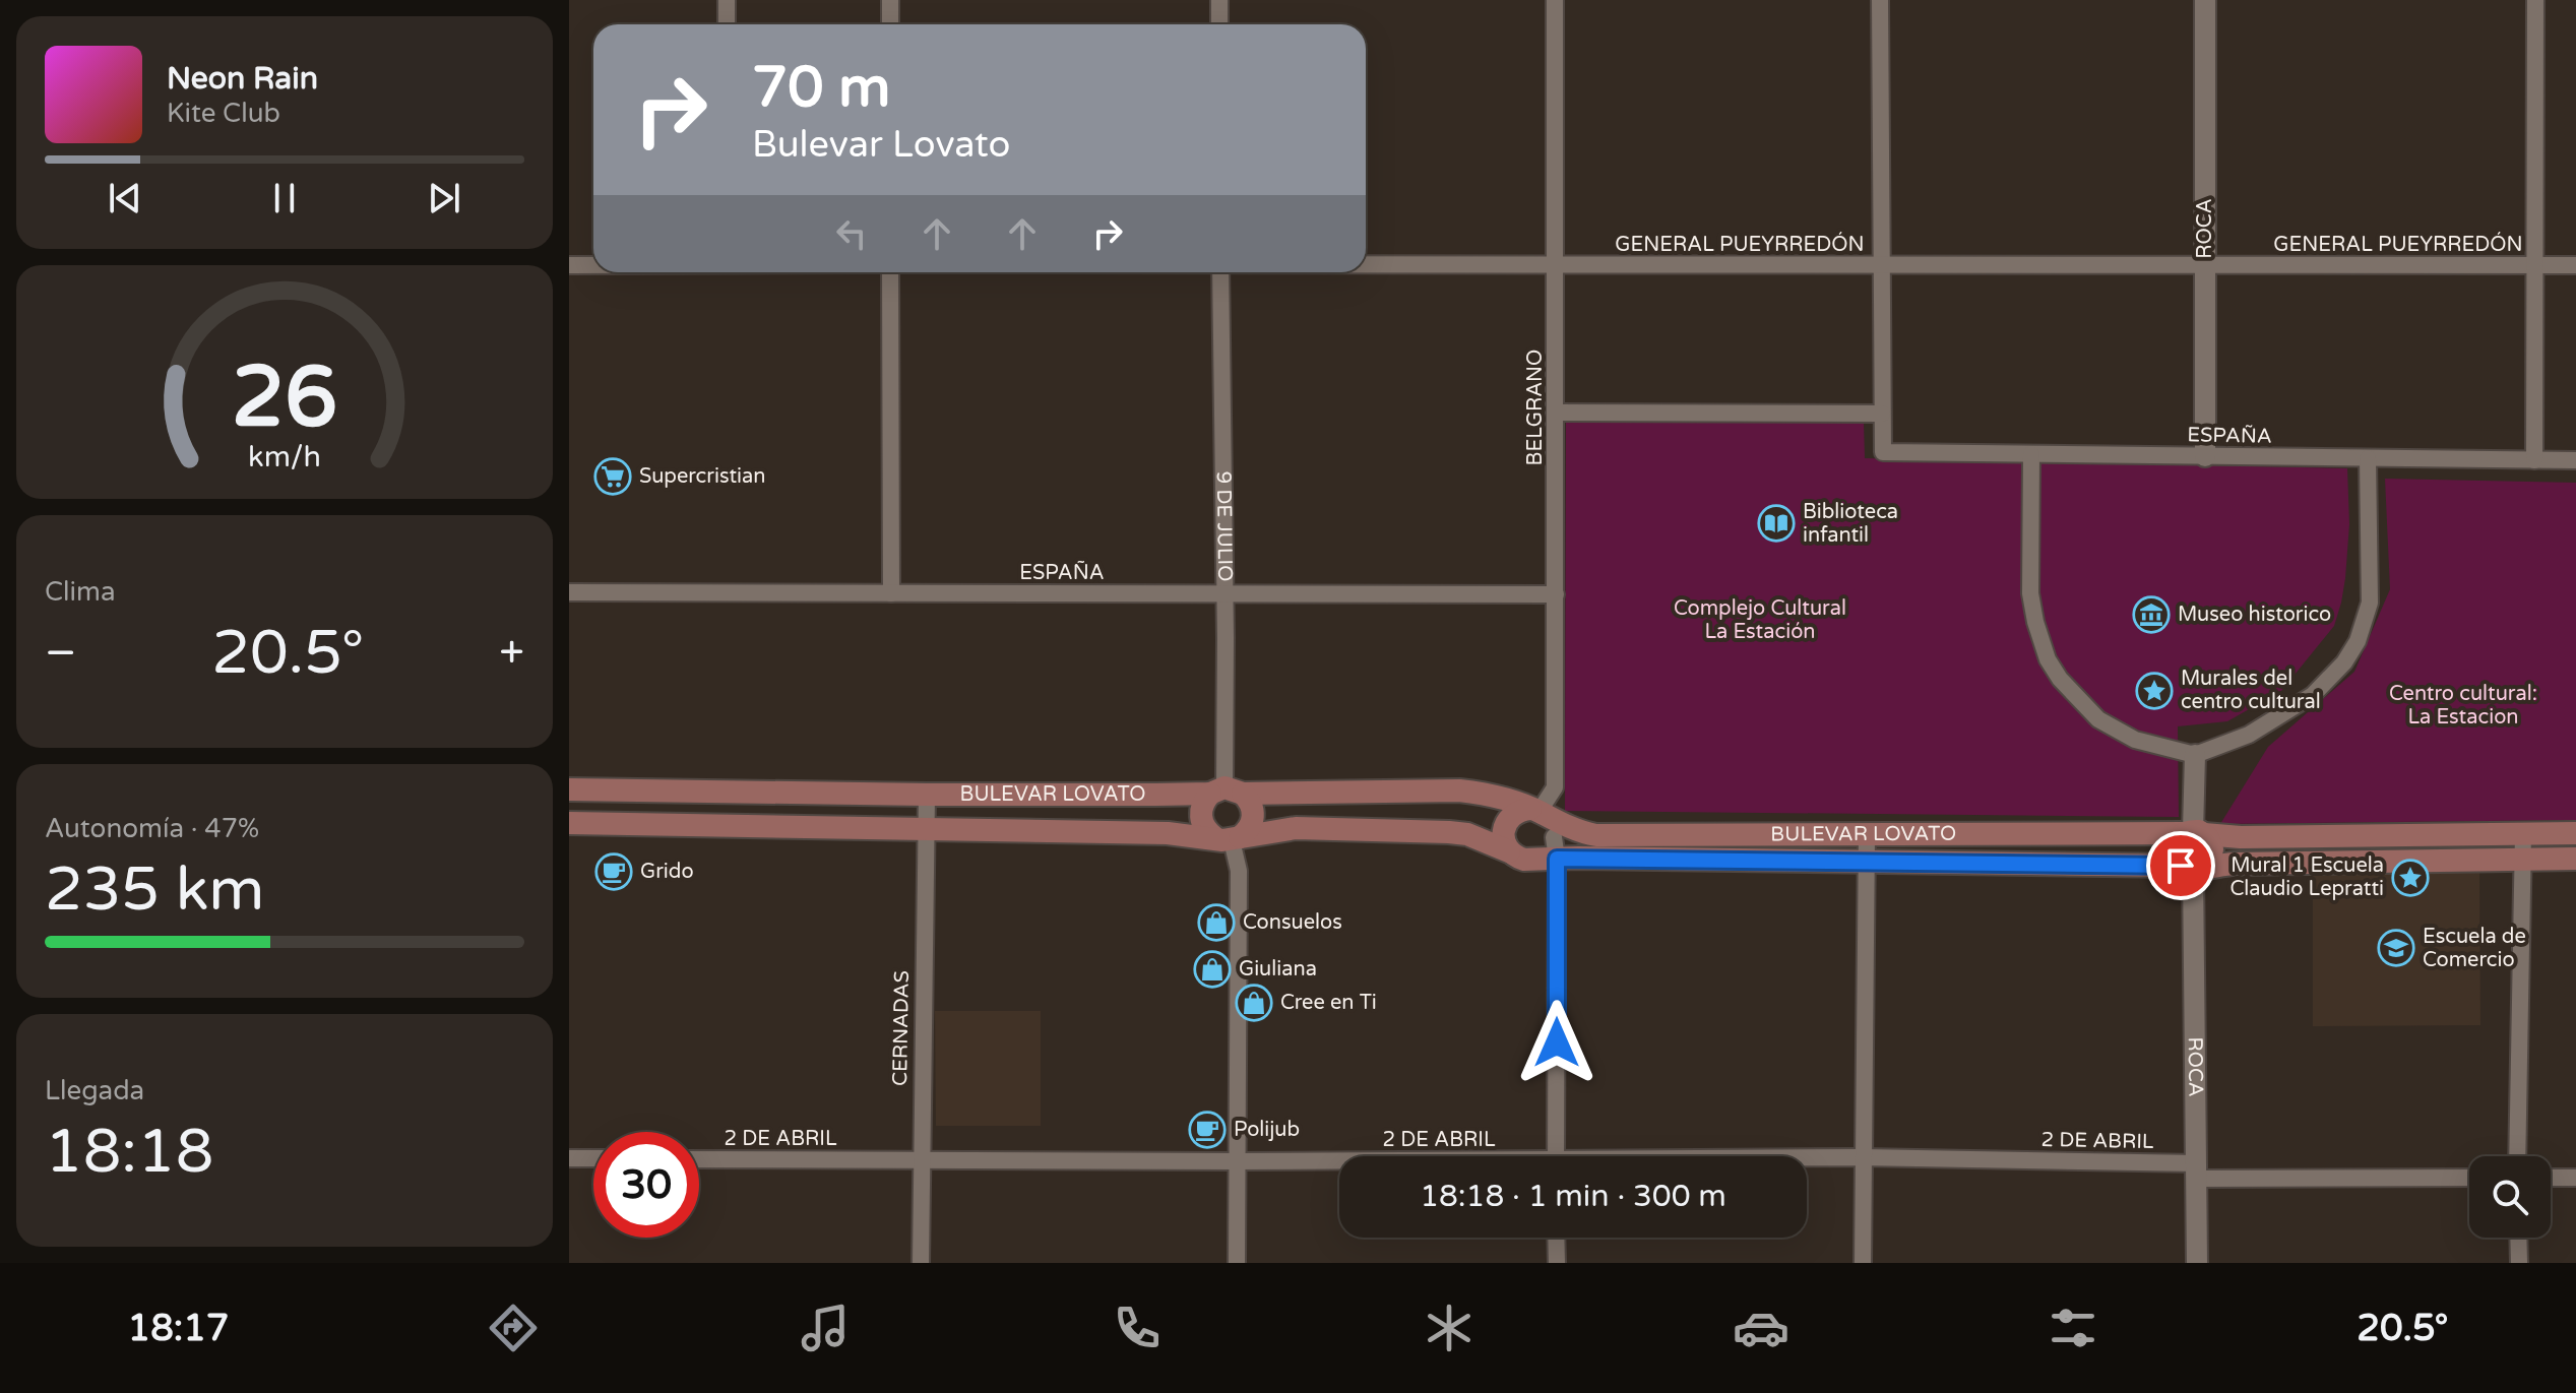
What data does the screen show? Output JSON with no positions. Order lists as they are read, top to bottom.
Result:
{
  "streets": {
    "main road": ["ROCA", "9 DE JULIO", "BULEVAR LOVATO"],
    "street": [
      "GENERAL PUEYRREDÓN",
      "BELGRANO",
      "ESPAÑA",
      "CERNADAS",
      "2 DE ABRIL"
    ]
  },
  "crossings": [
    ["ROCA", "GENERAL PUEYRREDÓN"],
    ["ROCA", "ESPAÑA"],
    ["ROCA", "BULEVAR LOVATO"],
    ["ROCA", "2 DE ABRIL"],
    ["GENERAL PUEYRREDÓN", "BELGRANO"],
    ["BELGRANO", "ESPAÑA"],
    ["BELGRANO", "BULEVAR LOVATO"],
    ["ESPAÑA", "9 DE JULIO"],
    ["9 DE JULIO", "BULEVAR LOVATO"],
    ["BULEVAR LOVATO", "CERNADAS"],
    ["CERNADAS", "2 DE ABRIL"]
  ],
  "parks": ["Complejo Cultural La Estación", "Centro cultural: La Estacion"],
  "places": {
    "supermarket": ["Supercristian"],
    "library": ["Biblioteca infantil"],
    "museum": ["Museo historico"],
    "place": ["Murales del centro cultural", "Mural 1 Escuela Claudio Lepratti"],
    "cafe": ["Grido", "Polijub"],
    "shop": ["Consuelos", "Giuliana", "Cree en Ti"],
    "school or university": ["Escuela de Comercio"]
  },
  "page": {
    "turn": ["70 m", "Bulevar Lovato"],
    "song": ["Neon Rain", "Kite Club"],
    "tile": [
      "Clima",
      ["Autonomía · 47%", "235 km"],
      ["Llegada", "18:18"]
    ],
    "heat": ["−", "20.5°", "+"],
    "limit": "30",
    "trip": "18:18 · 1 min · 300 m",
    "tabs": ["18:17", "20.5°"],
    "gauge": ["26", "km/h"]
  }
}
